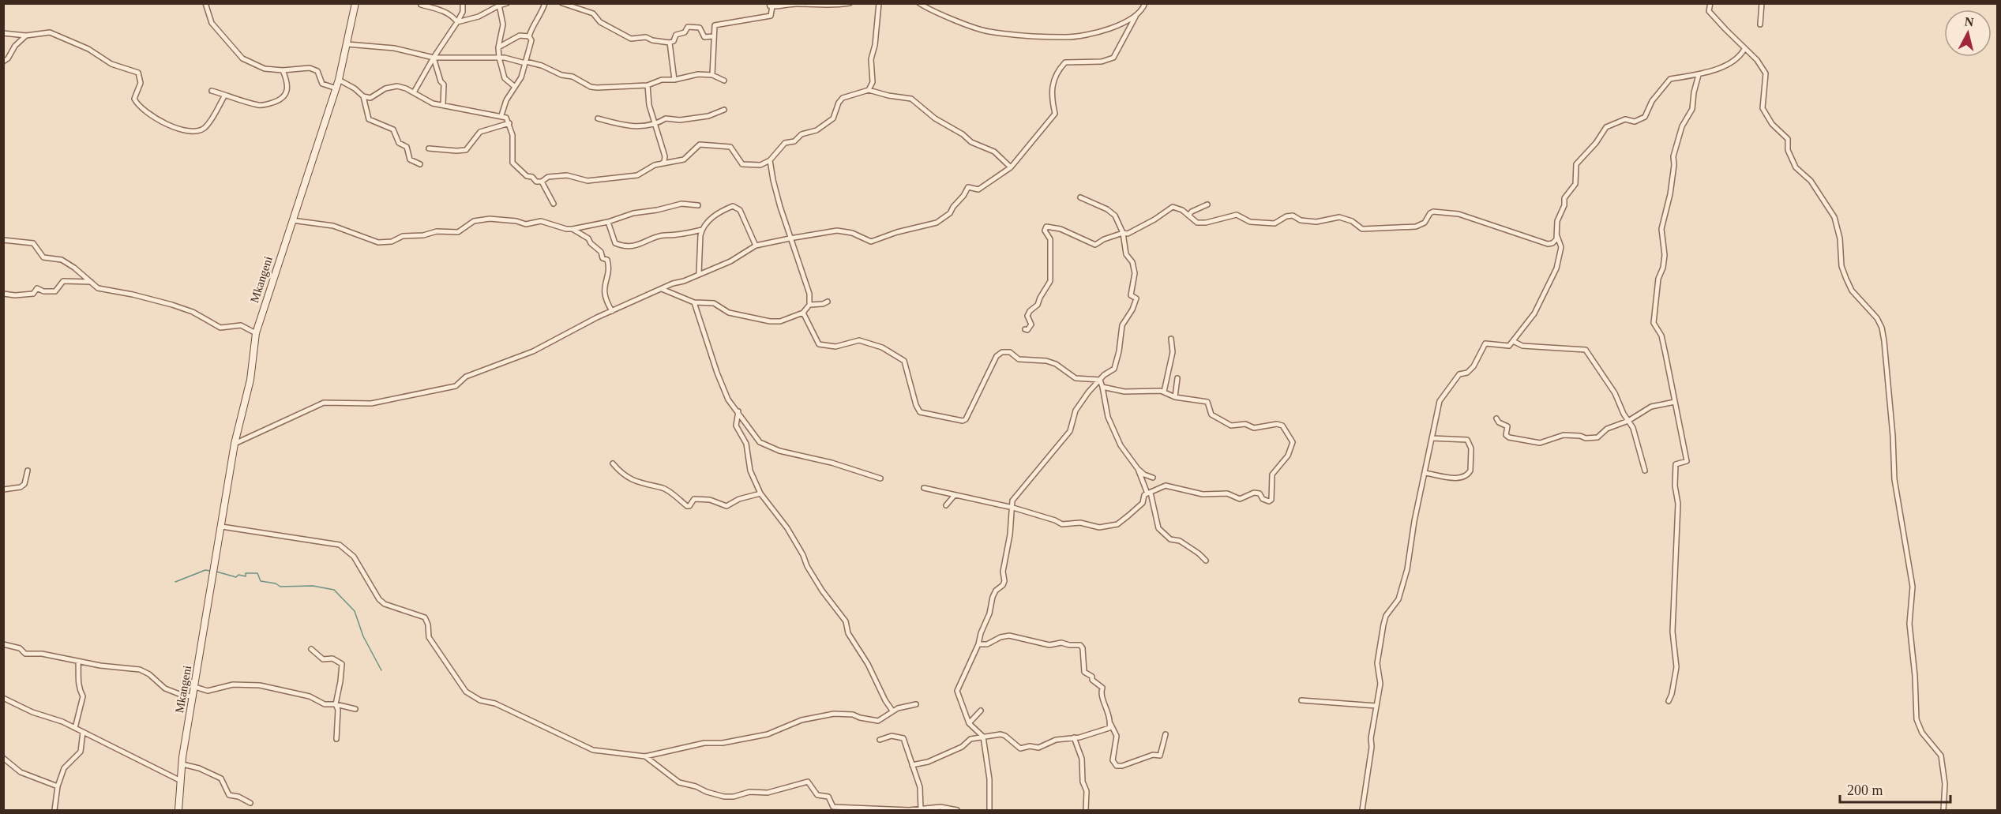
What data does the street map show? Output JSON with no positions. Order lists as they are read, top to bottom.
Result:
{
  "streets": {
    "street": ["Mkangeni"]
  },
  "scale_bar": "200 m",
  "north": "top"
}
